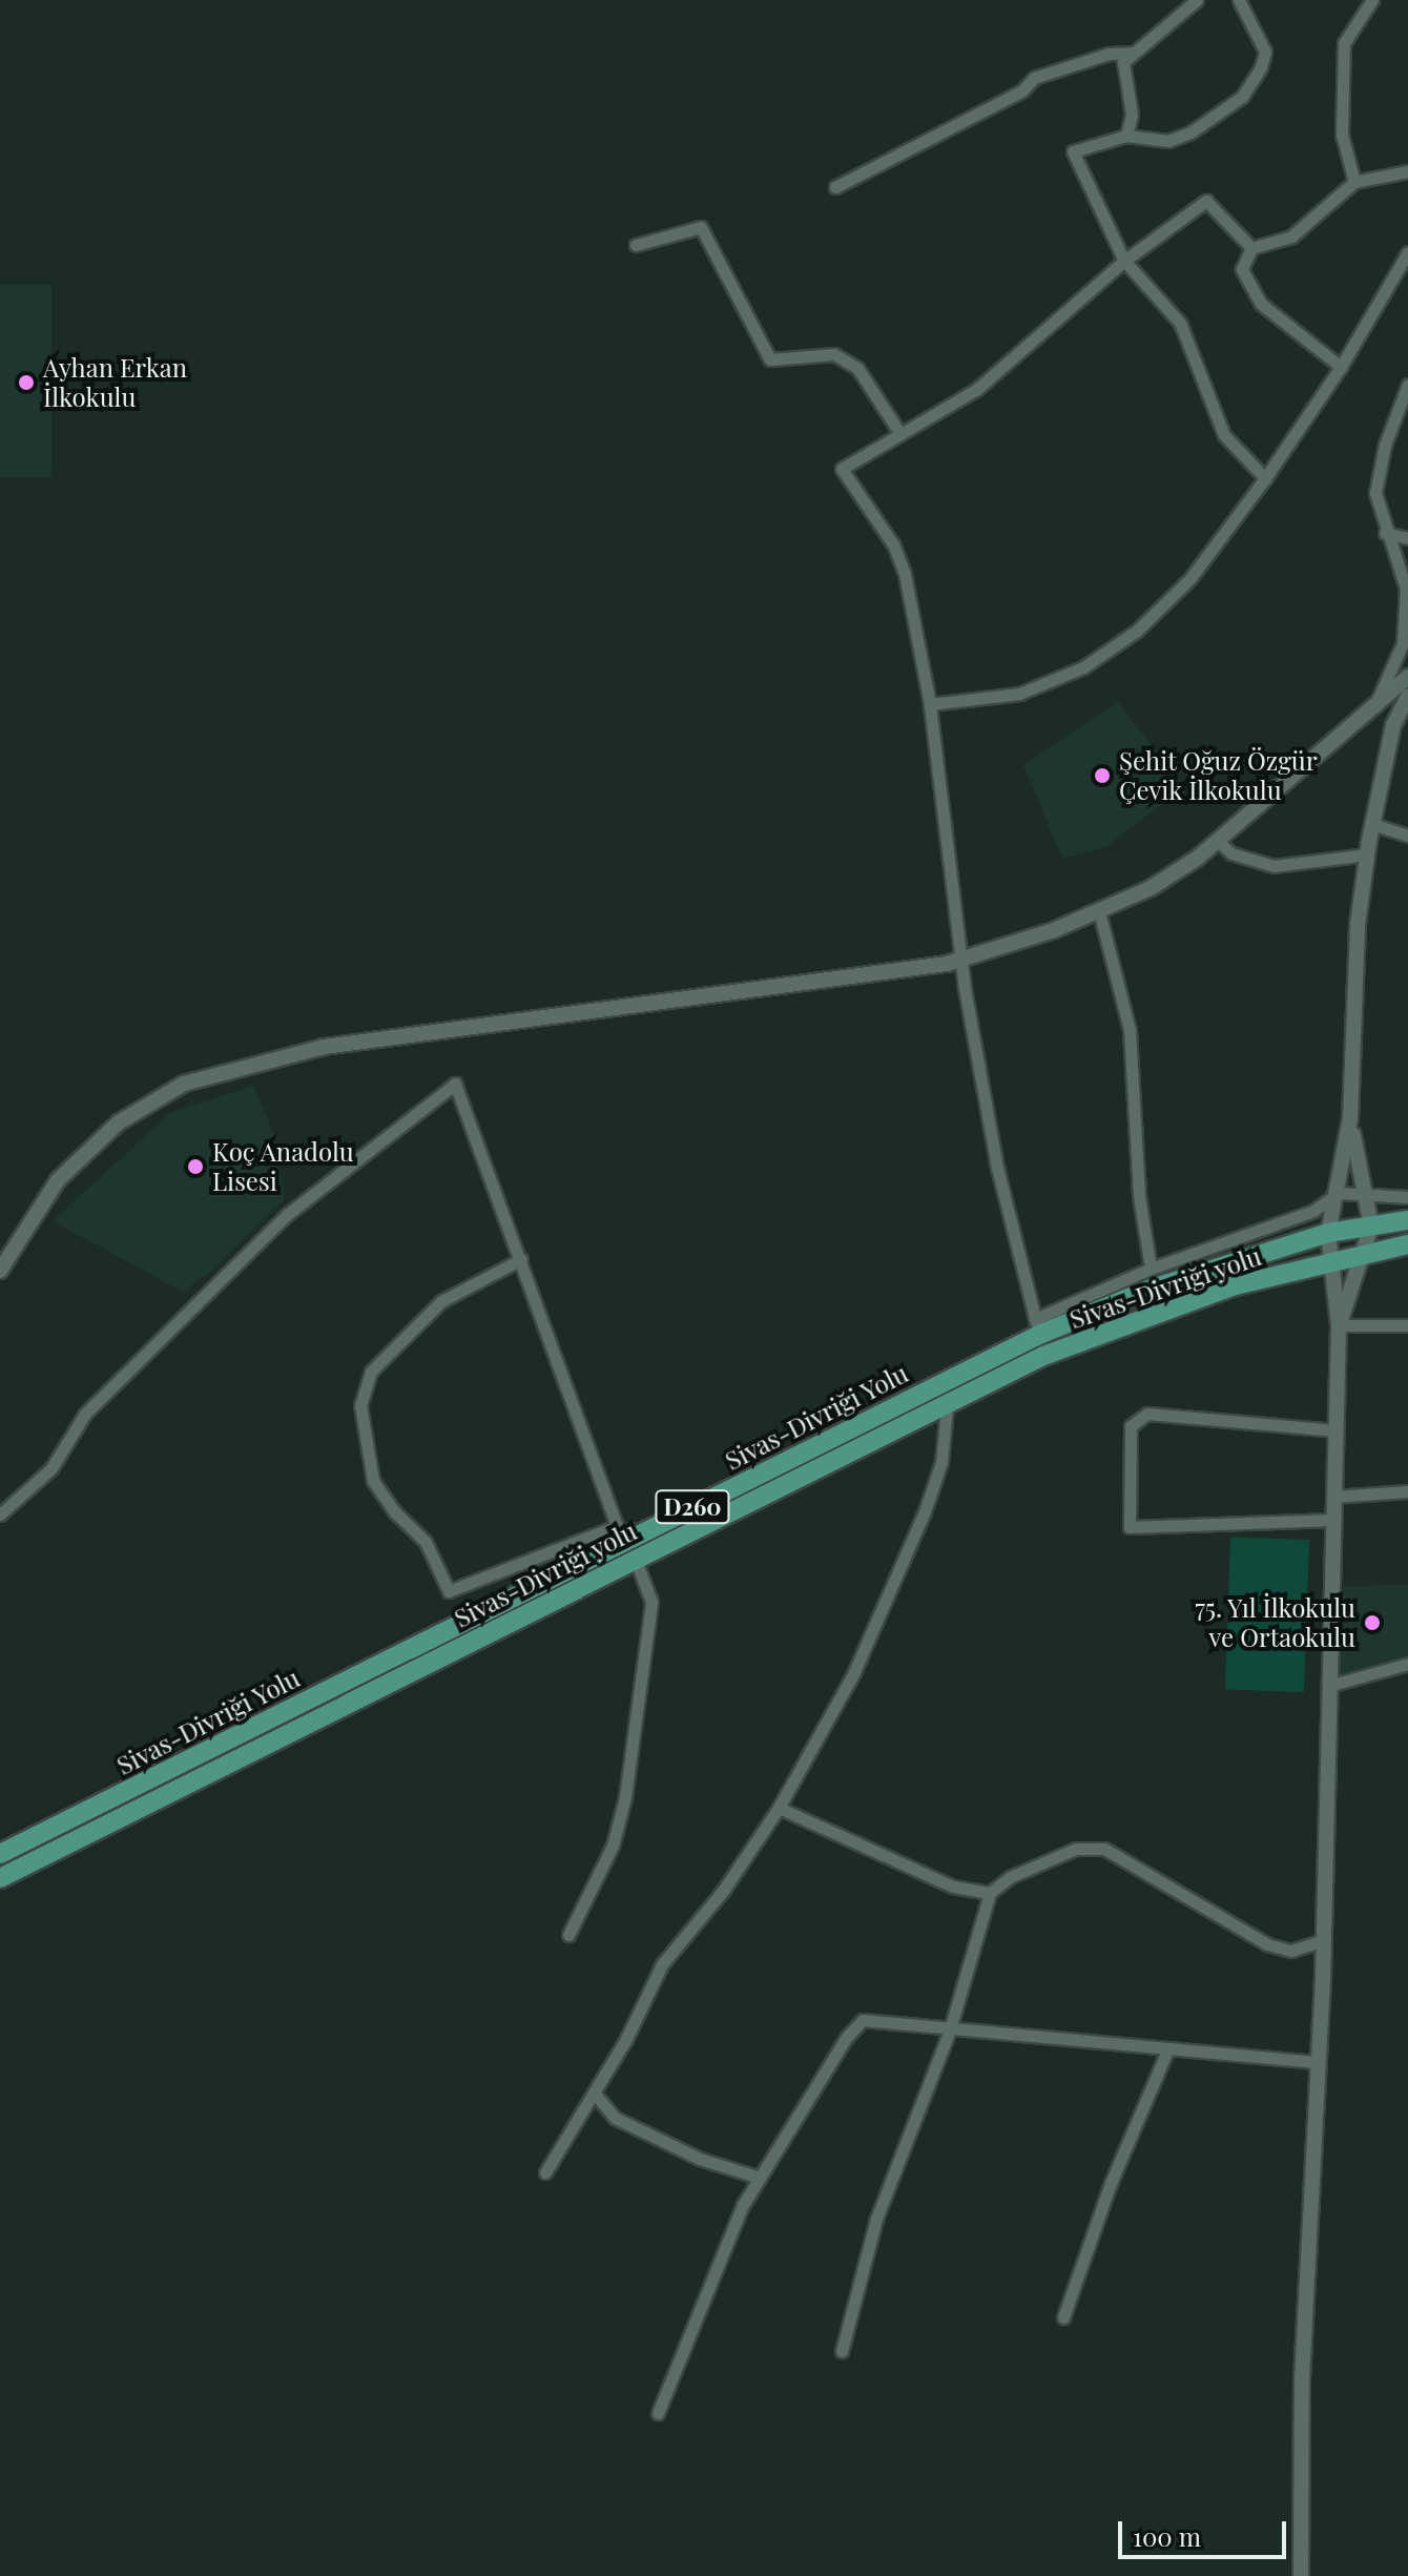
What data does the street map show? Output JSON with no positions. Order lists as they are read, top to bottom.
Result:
{
  "streets": {
    "main road": ["Sivas-Divriği yolu", "Sivas-Divriği Yolu", "D260"]
  },
  "places": [
    "Ayhan Erkan İlkokulu",
    "Şehit Oğuz Özgür Çevik İlkokulu",
    "Koç Anadolu Lisesi",
    "75. Yıl İlkokulu ve Ortaokulu"
  ],
  "scale_bar": "100 m"
}
